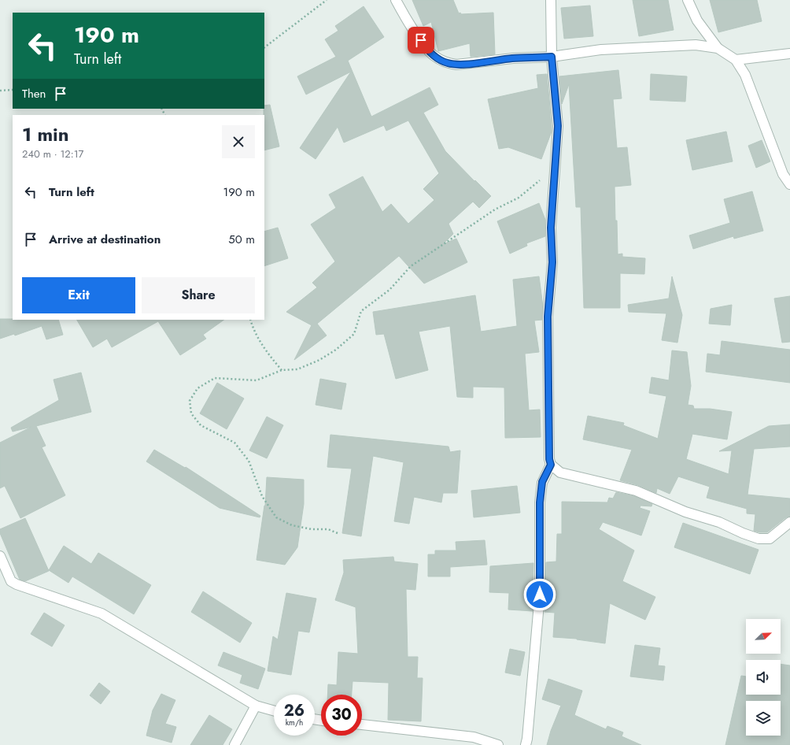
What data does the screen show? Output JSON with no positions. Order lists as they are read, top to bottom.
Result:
{
  "north": "top right",
  "page": {
    "turn": ["190 m", "Turn left"],
    "then": "Then",
    "heading": ["1 min", "240 m · 12:17"],
    "list": [
      {
        "name": "Turn left",
        "value": "190 m"
      },
      {
        "name": "Arrive at destination",
        "value": "50 m"
      }
    ],
    "buttons": ["Exit", "Share"],
    "speed": "26 km/h",
    "limit": "30"
  }
}
